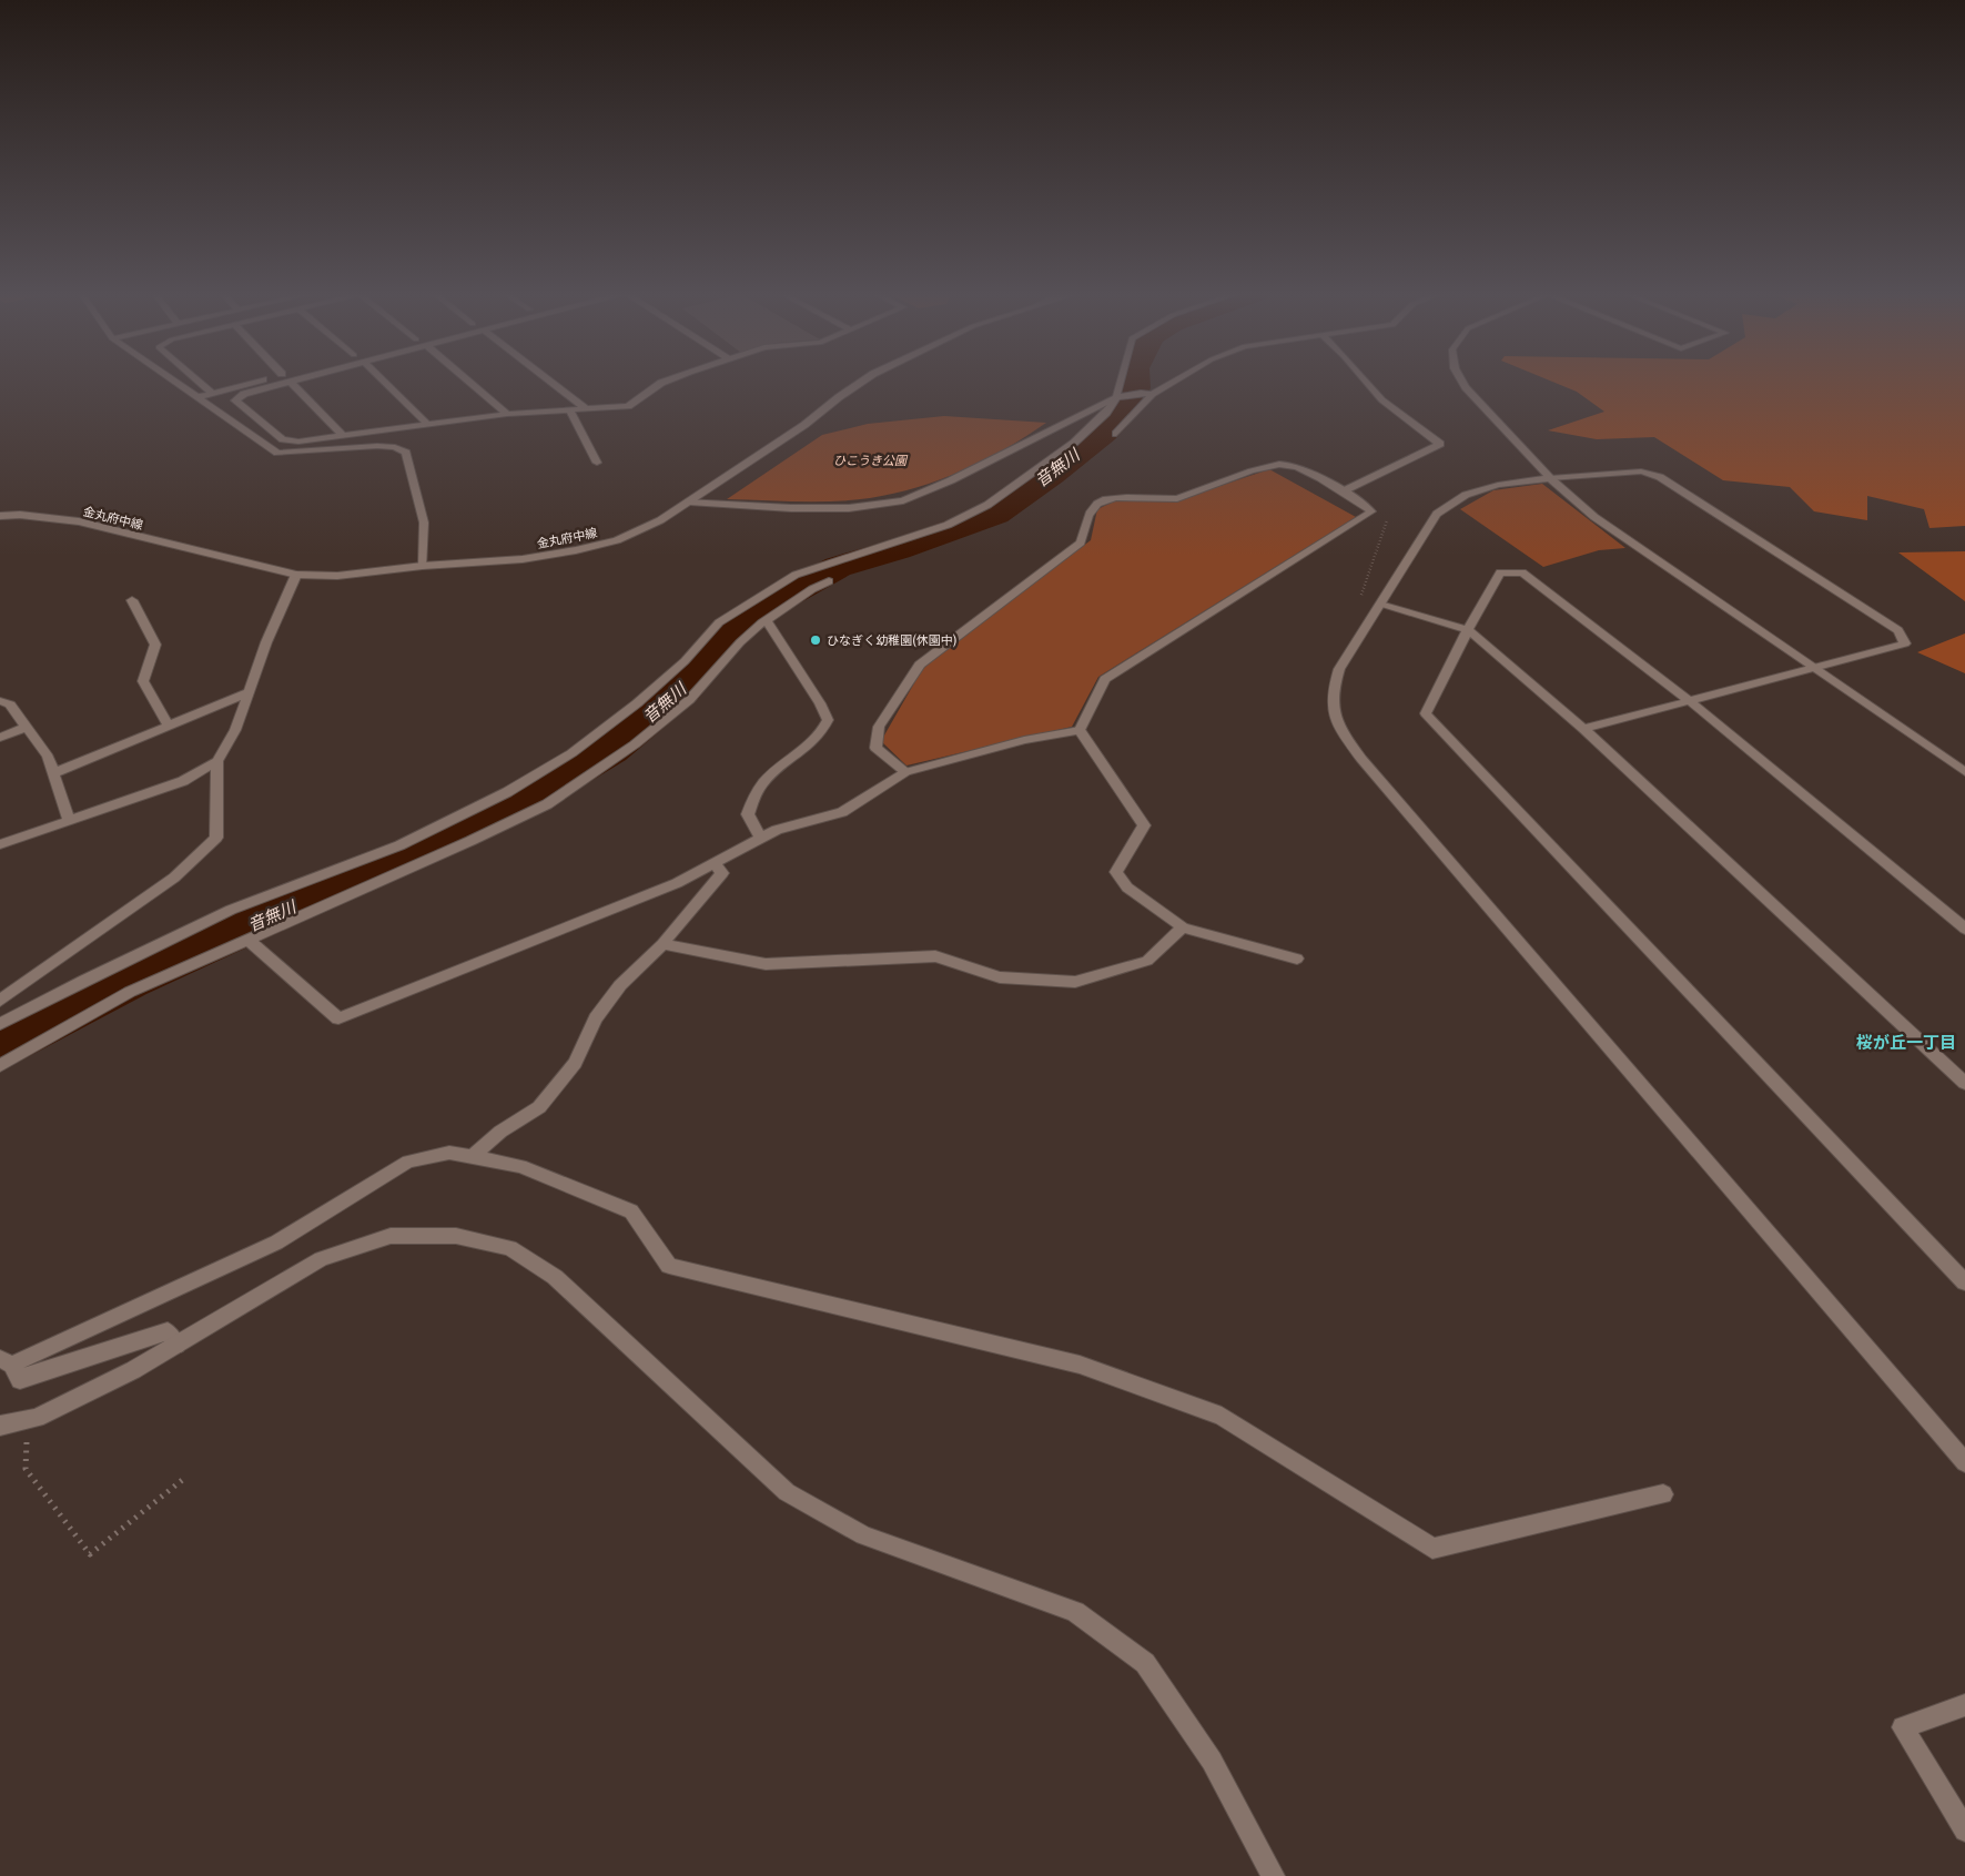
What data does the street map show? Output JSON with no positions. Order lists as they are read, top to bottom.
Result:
{
  "streets": {
    "street": ["金丸府中線"]
  },
  "districts": ["桜が丘一丁目"],
  "water": ["音無川"],
  "parks": ["ひこうき公園"],
  "places": ["ひなぎく幼稚園(休園中)"]
}
